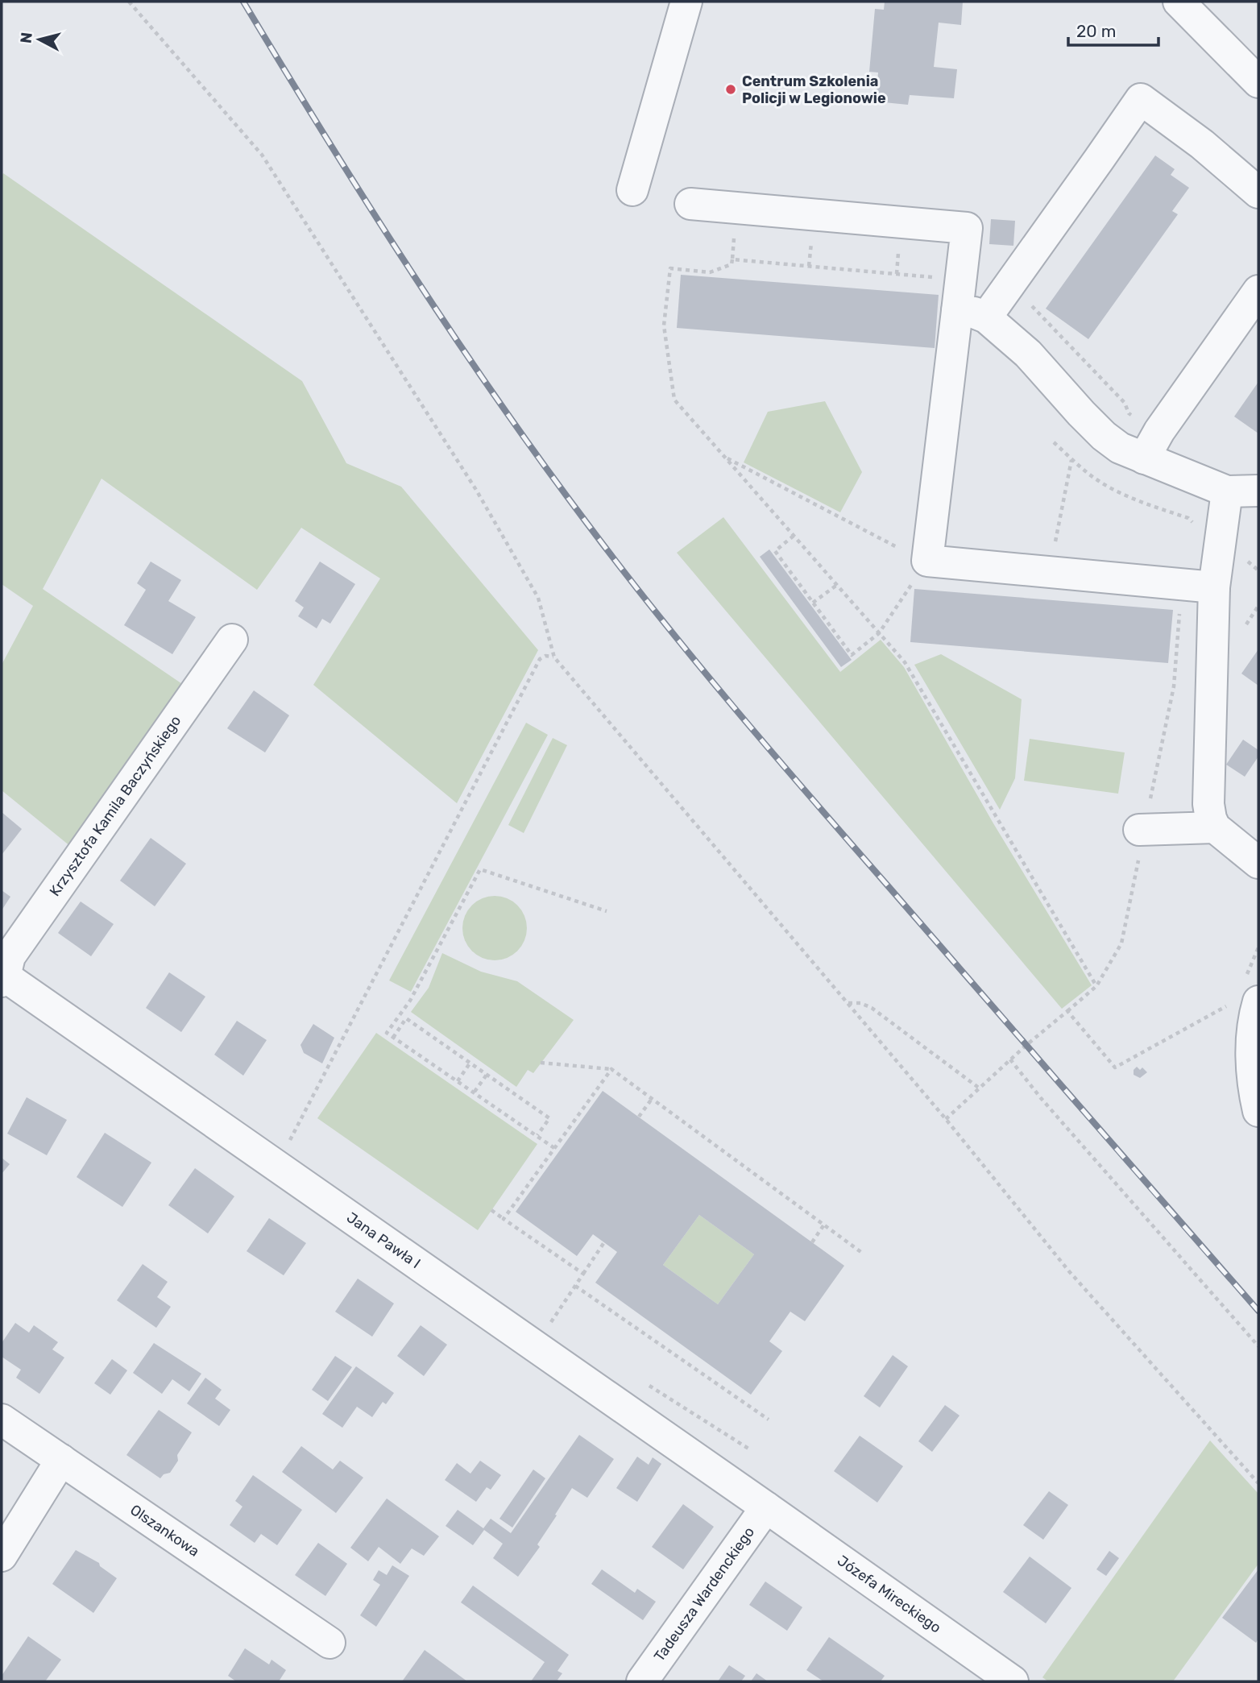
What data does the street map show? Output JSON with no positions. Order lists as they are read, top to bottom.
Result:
{
  "streets": {
    "street": [
      "Krzysztofa Kamila Baczyńskiego",
      "Jana Pawła I",
      "Olszankowa",
      "Tadeusza Wardenckiego",
      "Józefa Mireckiego"
    ]
  },
  "crossings": [
    ["Krzysztofa Kamila Baczyńskiego", "Jana Pawła I"],
    ["Jana Pawła I", "Tadeusza Wardenckiego"],
    ["Jana Pawła I", "Józefa Mireckiego"],
    ["Tadeusza Wardenckiego", "Józefa Mireckiego"]
  ],
  "places": ["Centrum Szkolenia Policji w Legionowie"],
  "scale_bar": "20 m",
  "north": "left"
}
